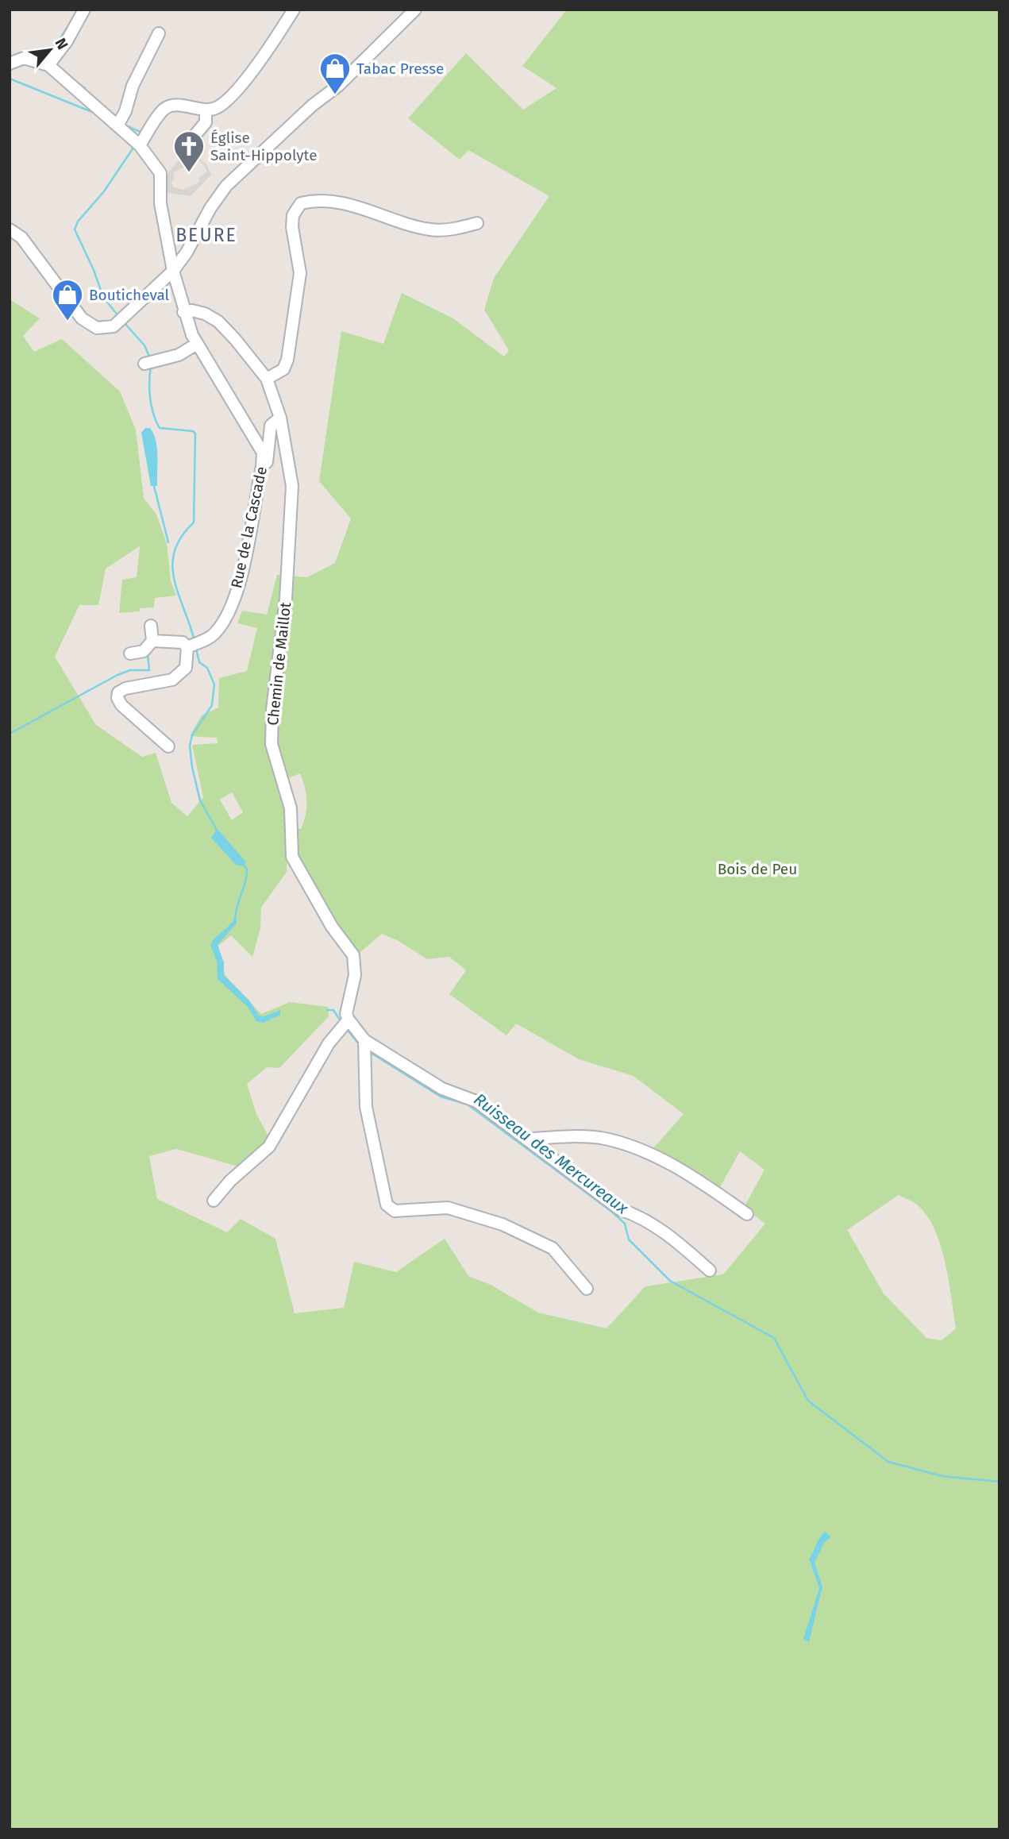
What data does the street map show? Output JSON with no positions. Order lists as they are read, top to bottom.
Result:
{
  "streets": {
    "street": ["Rue de la Cascade", "Chemin de Maillot"]
  },
  "crossings": [
    ["Rue de la Cascade", "Chemin de Maillot"]
  ],
  "districts": ["BEURE"],
  "water": ["Ruisseau des Mercureaux"],
  "parks": ["Bois de Peu"],
  "places": {
    "shop": ["Tabac Presse", "Bouticheval"],
    "church": ["Église Saint-Hippolyte"]
  },
  "north": "top right"
}
